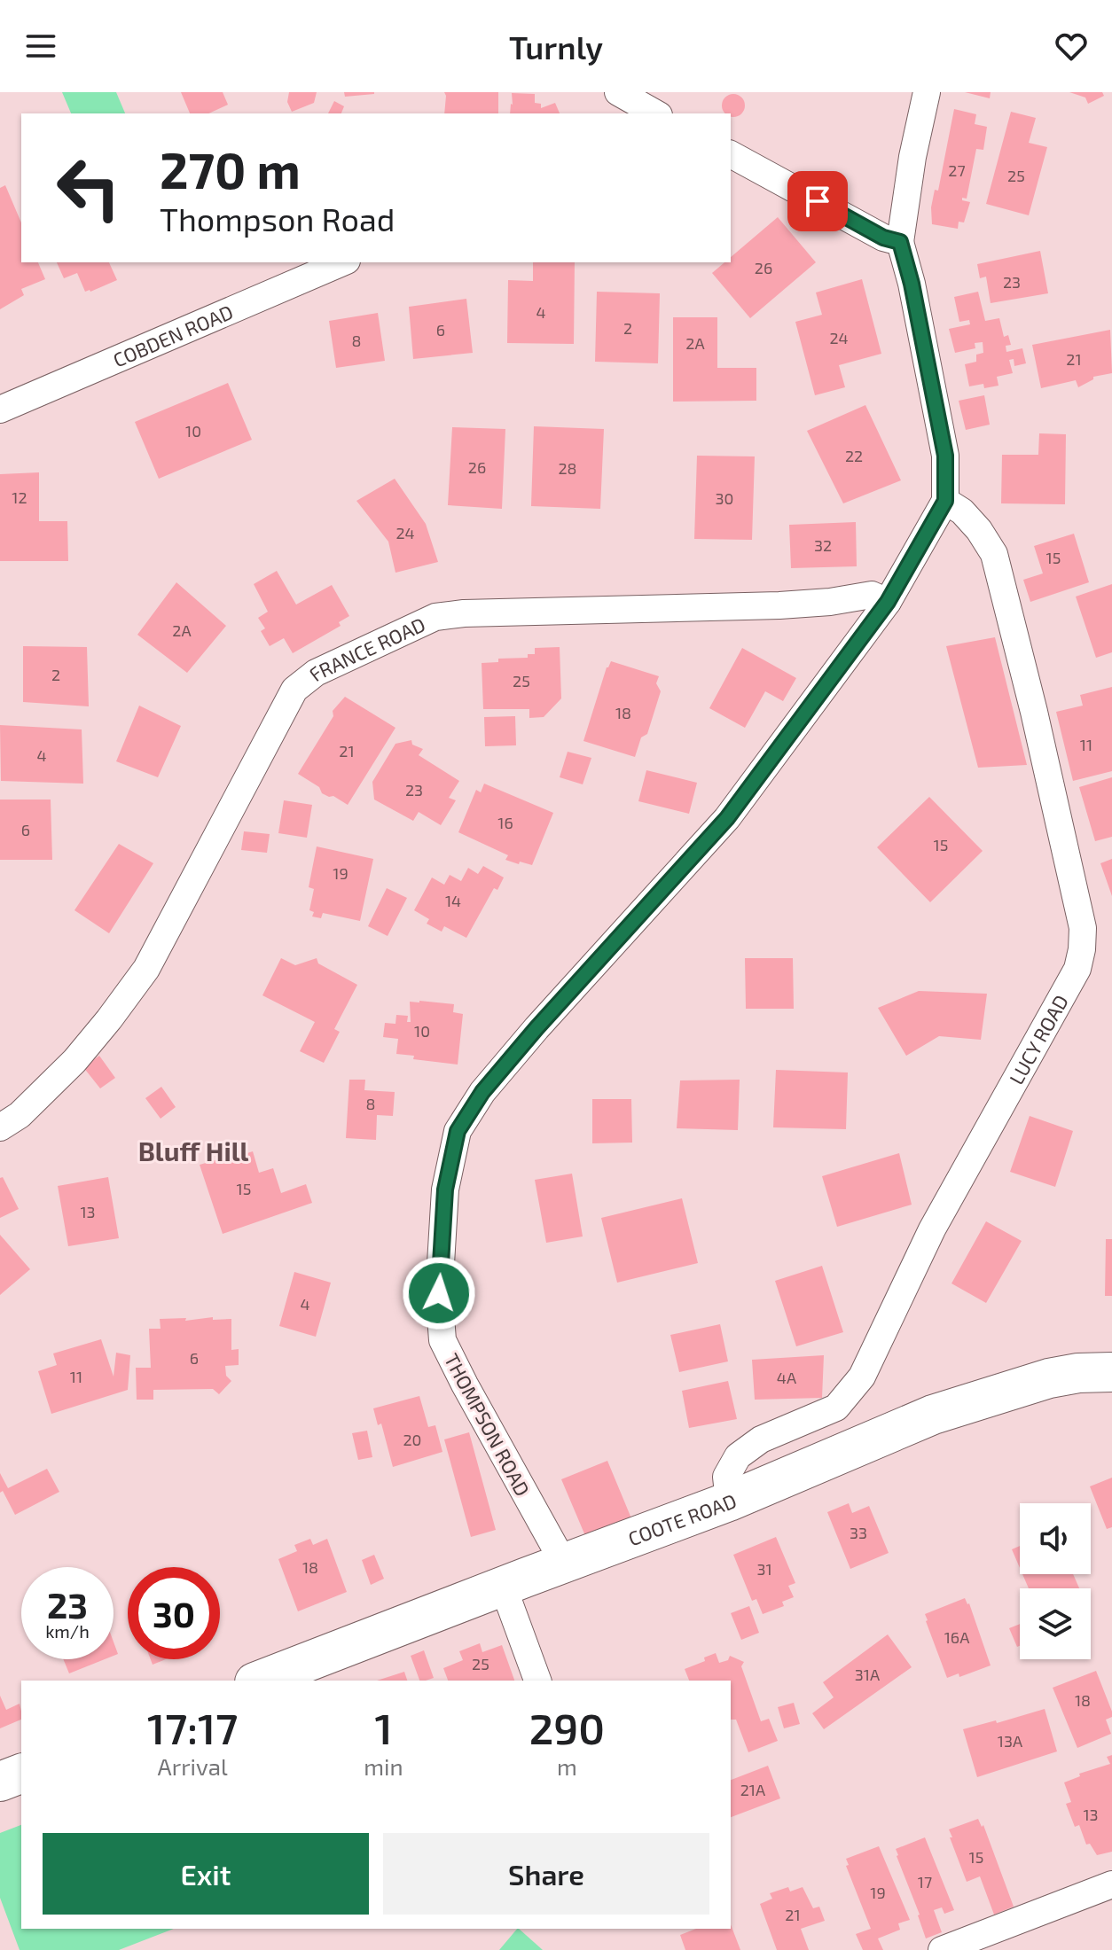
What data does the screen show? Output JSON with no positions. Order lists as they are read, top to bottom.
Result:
{
  "streets": {
    "street": [
      "COBDEN ROAD",
      "FRANCE ROAD",
      "LUCY ROAD",
      "THOMPSON ROAD",
      "COOTE ROAD"
    ]
  },
  "crossings": [
    ["FRANCE ROAD", "THOMPSON ROAD"],
    ["LUCY ROAD", "THOMPSON ROAD"],
    ["LUCY ROAD", "COOTE ROAD"],
    ["THOMPSON ROAD", "COOTE ROAD"]
  ],
  "districts": ["Bluff Hill"],
  "house_numbers": [
    "27",
    "25",
    "26",
    "23",
    "4",
    "2",
    "6",
    "24",
    "8",
    "2A",
    "21",
    "10",
    "22",
    "26",
    "28",
    "12",
    "30",
    "24",
    "32",
    "15",
    "2A",
    "2",
    "25",
    "18",
    "11",
    "21",
    "4",
    "23",
    "16",
    "6",
    "15",
    "19",
    "14",
    "10",
    "8",
    "15",
    "13",
    "4",
    "6",
    "11",
    "4A",
    "20",
    "33",
    "18",
    "31",
    "16A",
    "25",
    "31A",
    "18",
    "13A",
    "21A",
    "13",
    "15",
    "17",
    "19",
    "21"
  ],
  "page": {
    "header": "Turnly",
    "turn": ["270 m", "Thompson Road"],
    "speed": "23 km/h",
    "limit": "30",
    "eta": [
      "17:17",
      "Arrival",
      "1",
      "min",
      "290",
      "m"
    ],
    "buttons": ["Exit", "Share"]
  }
}
